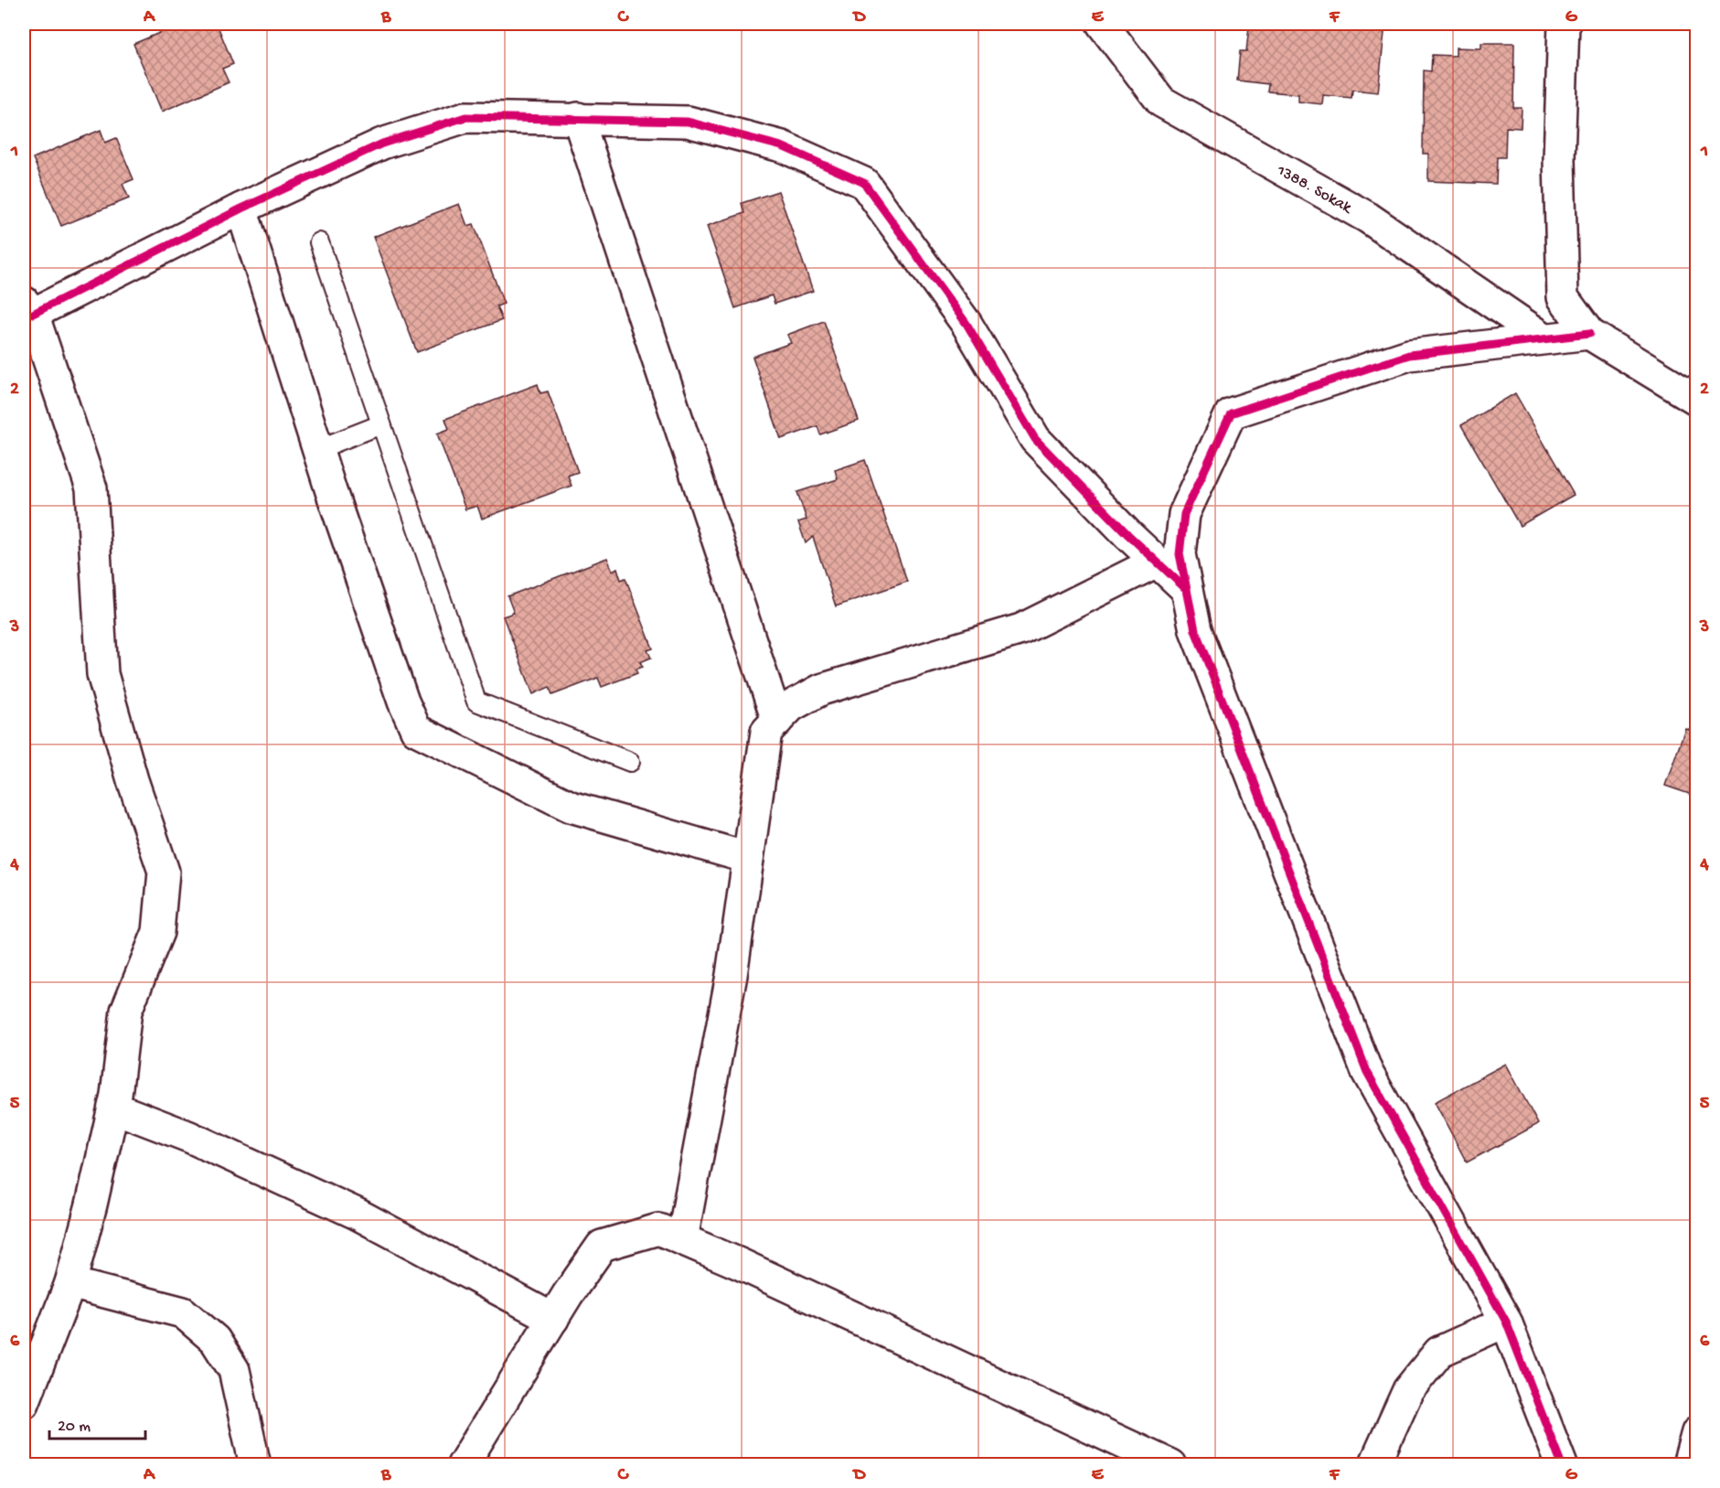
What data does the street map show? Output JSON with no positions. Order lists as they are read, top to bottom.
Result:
{
  "streets": {
    "street": ["1388. Sokak"]
  },
  "scale_bar": "20 m",
  "grid": {
    "columns": [
      "A",
      "B",
      "C",
      "D",
      "E",
      "F",
      "G"
    ],
    "rows": [
      "1",
      "2",
      "3",
      "4",
      "5",
      "6"
    ]
  }
}
